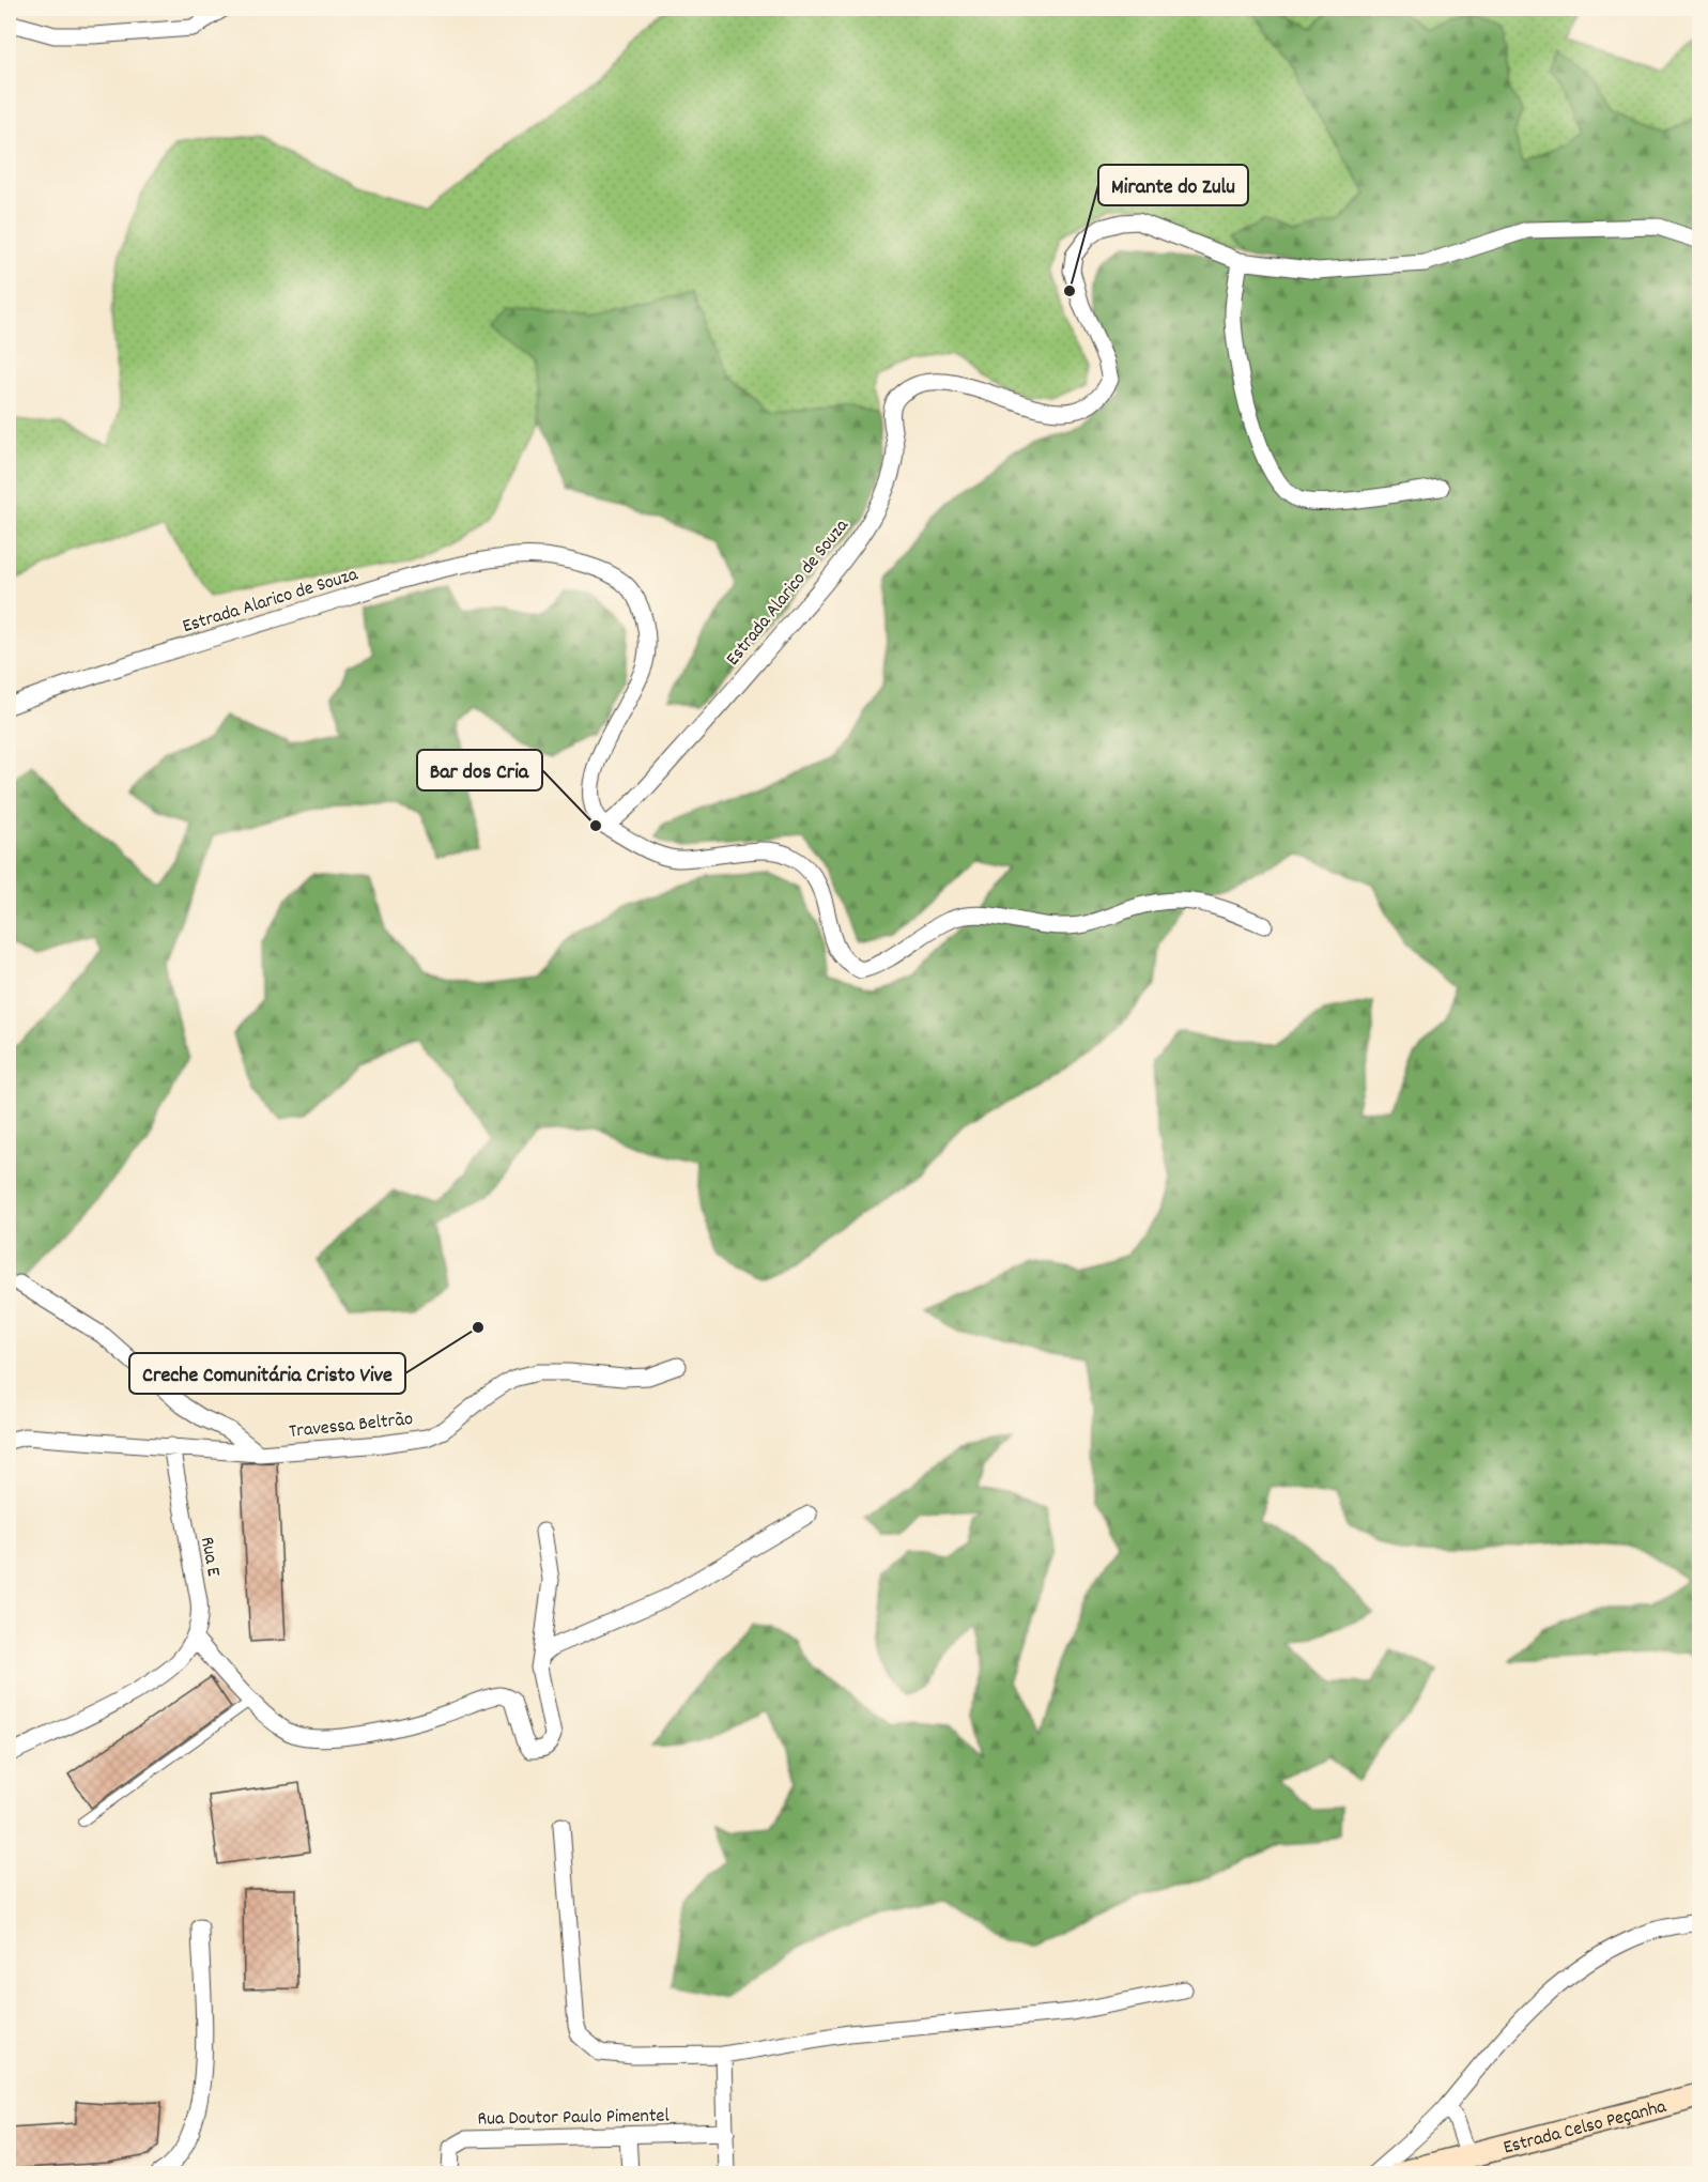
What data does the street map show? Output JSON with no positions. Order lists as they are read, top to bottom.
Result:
{
  "streets": {
    "main road": ["Estrada Celso Peçanha"],
    "street": [
      "Estrada Alarico de Souza",
      "Travessa Beltrão",
      "Rua E",
      "Rua Doutor Paulo Pimentel"
    ]
  },
  "crossings": [
    ["Travessa Beltrão", "Rua E"]
  ],
  "places": ["Mirante do Zulu", "Bar dos Cria", "Creche Comunitária Cristo Vive"]
}
